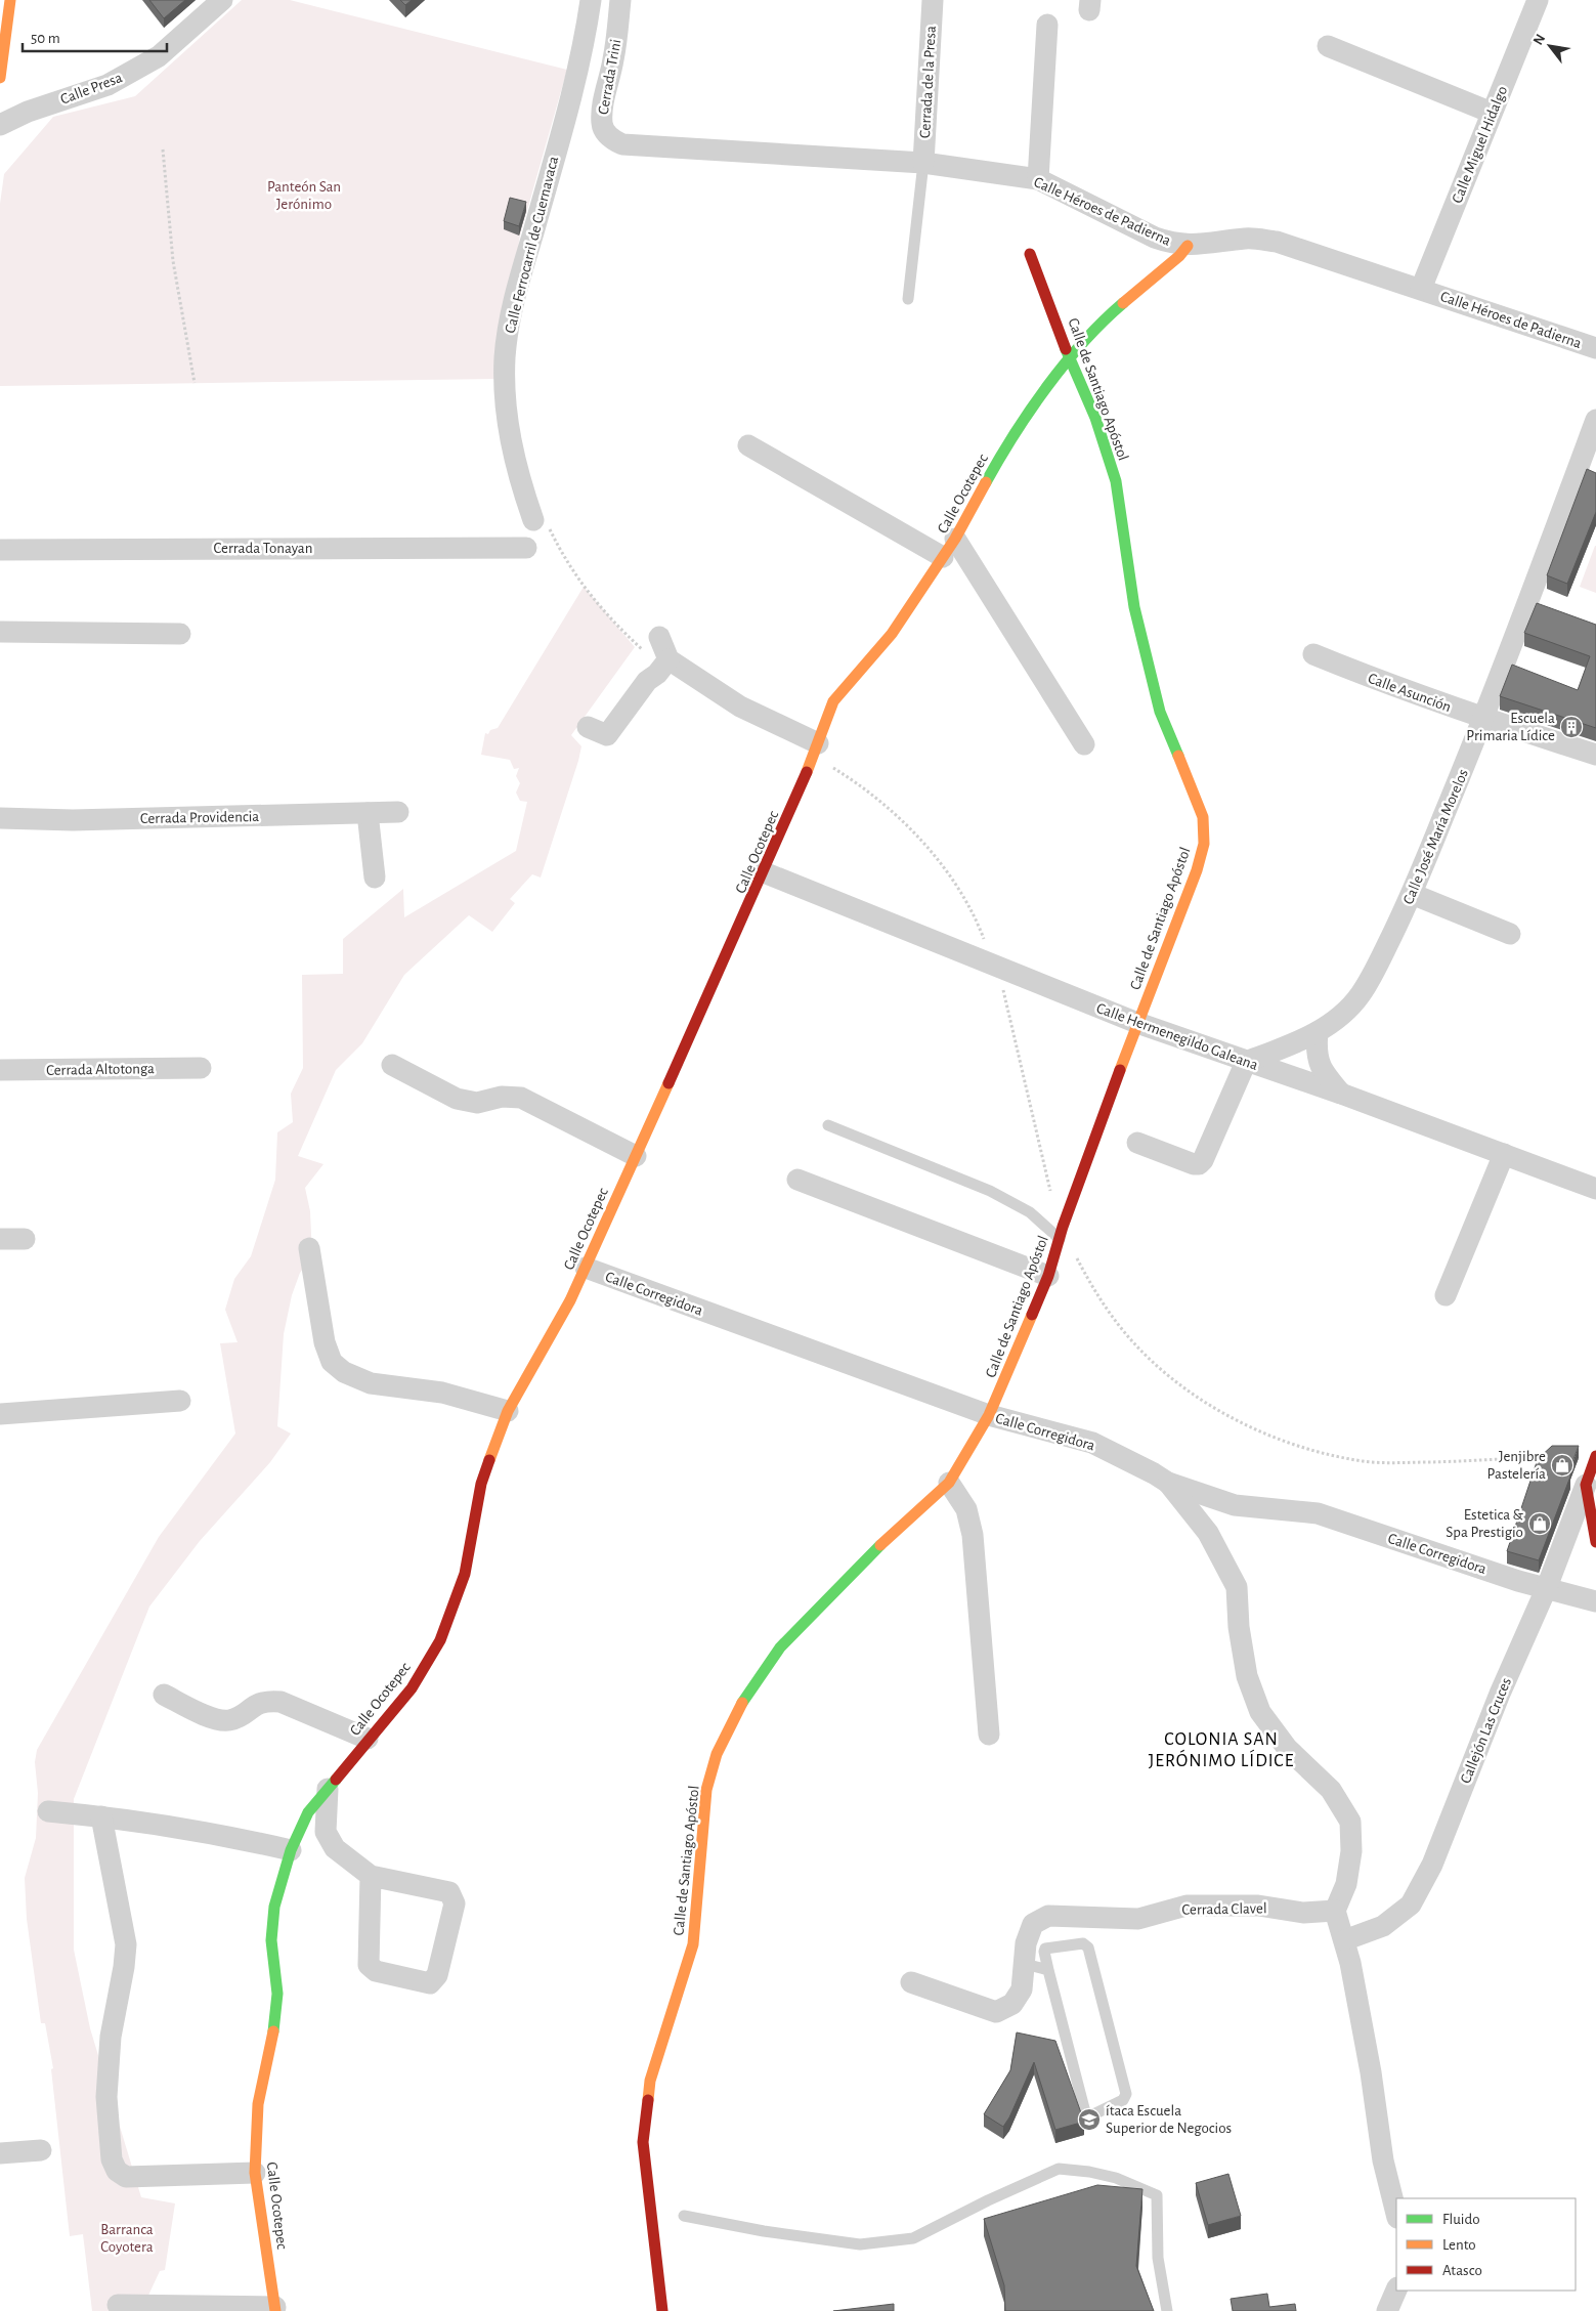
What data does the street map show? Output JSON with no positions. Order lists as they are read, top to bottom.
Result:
{
  "streets": {
    "street": [
      "Cerrada Trini",
      "Cerrada de la Presa",
      "Calle Presa",
      "Calle Miguel Hidalgo",
      "Calle Héroes de Padierna",
      "Calle Ferrocarril de Cuernavaca",
      "Calle de Santiago Apóstol",
      "Calle Ocotepec",
      "Cerrada Tonayan",
      "Calle Asunción",
      "Cerrada Providencia",
      "Calle José María Morelos",
      "Calle Hermenegildo Galeana",
      "Cerrada Altotonga",
      "Calle Corregidora",
      "Callejón Las Cruces",
      "Cerrada Clavel"
    ]
  },
  "crossings": [
    ["Cerrada Trini", "Calle Héroes de Padierna"],
    ["Cerrada de la Presa", "Calle Héroes de Padierna"],
    ["Calle Miguel Hidalgo", "Calle Héroes de Padierna"],
    ["Calle Héroes de Padierna", "Calle Ocotepec"],
    ["Calle de Santiago Apóstol", "Calle Ocotepec"],
    ["Calle de Santiago Apóstol", "Calle Hermenegildo Galeana"],
    ["Calle de Santiago Apóstol", "Calle Corregidora"],
    ["Calle Ocotepec", "Calle Hermenegildo Galeana"],
    ["Calle Ocotepec", "Calle Corregidora"],
    ["Calle Asunción", "Calle José María Morelos"],
    ["Calle José María Morelos", "Calle Hermenegildo Galeana"],
    ["Calle Corregidora", "Callejón Las Cruces"]
  ],
  "districts": ["COLONIA SAN JERÓNIMO LÍDICE"],
  "parks": ["Panteón San Jerónimo", "Barranca Coyotera"],
  "places": {
    "building": ["Escuela Primaria Lídice"],
    "shop": ["Jenjibre Pastelería", "Estetica & Spa Prestigio"],
    "school or university": ["ítaca Escuela Superior de Negocios"]
  },
  "legend": ["Fluido", "Lento", "Atasco"],
  "scale_bar": "50 m",
  "north": "top left"
}
